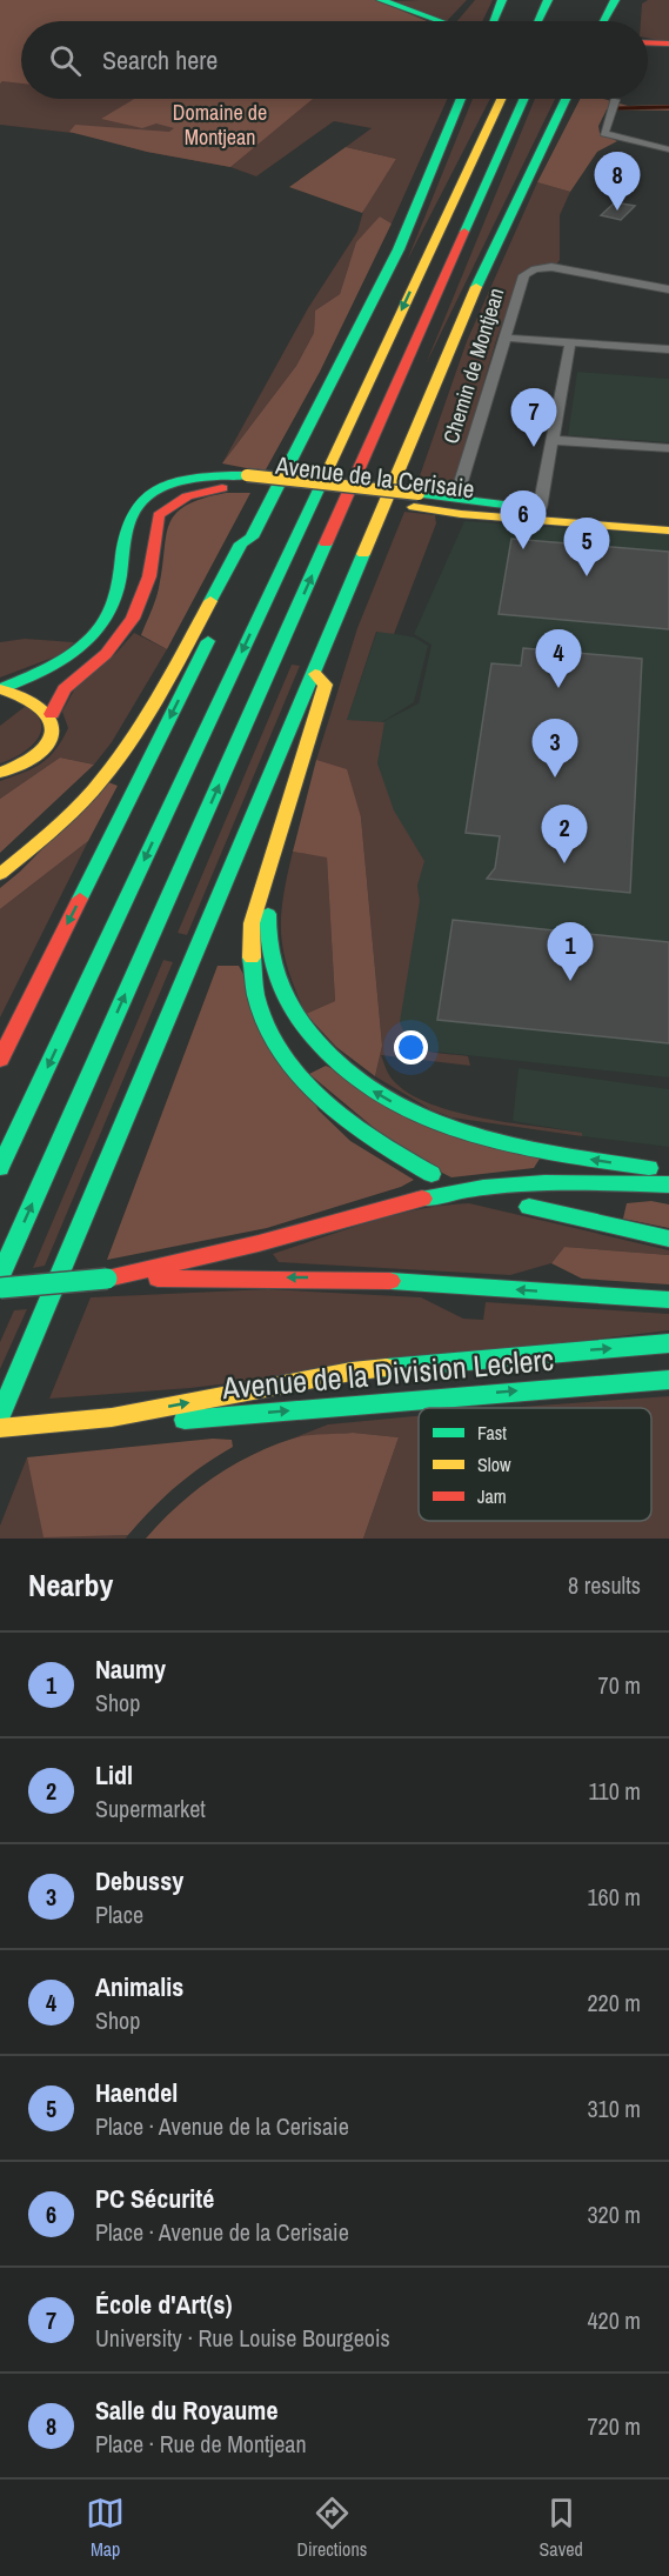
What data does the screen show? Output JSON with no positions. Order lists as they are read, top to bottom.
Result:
{
  "streets": {
    "main road": ["Avenue de la Cerisaie", "Avenue de la Division Leclerc"],
    "street": ["Chemin de Montjean"]
  },
  "crossings": [
    ["Chemin de Montjean", "Avenue de la Cerisaie"]
  ],
  "parks": ["Domaine de Montjean"],
  "legend": ["Fast", "Slow", "Jam"],
  "page": {
    "search": "Search here",
    "pins": [
      "8",
      "7",
      "6",
      "5",
      "4",
      "3",
      "2",
      "1"
    ],
    "heading": ["Nearby", "8 results"],
    "list": [
      {
        "mark": "1",
        "name": "Naumy",
        "note": "Shop",
        "value": "70 m"
      },
      {
        "mark": "2",
        "name": "Lidl",
        "note": "Supermarket",
        "value": "110 m"
      },
      {
        "mark": "3",
        "name": "Debussy",
        "note": "Place",
        "value": "160 m"
      },
      {
        "mark": "4",
        "name": "Animalis",
        "note": "Shop",
        "value": "220 m"
      },
      {
        "mark": "5",
        "name": "Haendel",
        "note": "Place · Avenue de la Cerisaie",
        "value": "310 m"
      },
      {
        "mark": "6",
        "name": "PC Sécurité",
        "note": "Place · Avenue de la Cerisaie",
        "value": "320 m"
      },
      {
        "mark": "7",
        "name": "École d'Art(s)",
        "note": "University · Rue Louise Bourgeois",
        "value": "420 m"
      },
      {
        "mark": "8",
        "name": "Salle du Royaume",
        "note": "Place · Rue de Montjean",
        "value": "720 m"
      }
    ],
    "nav": ["Map", "Directions", "Saved"]
  }
}
